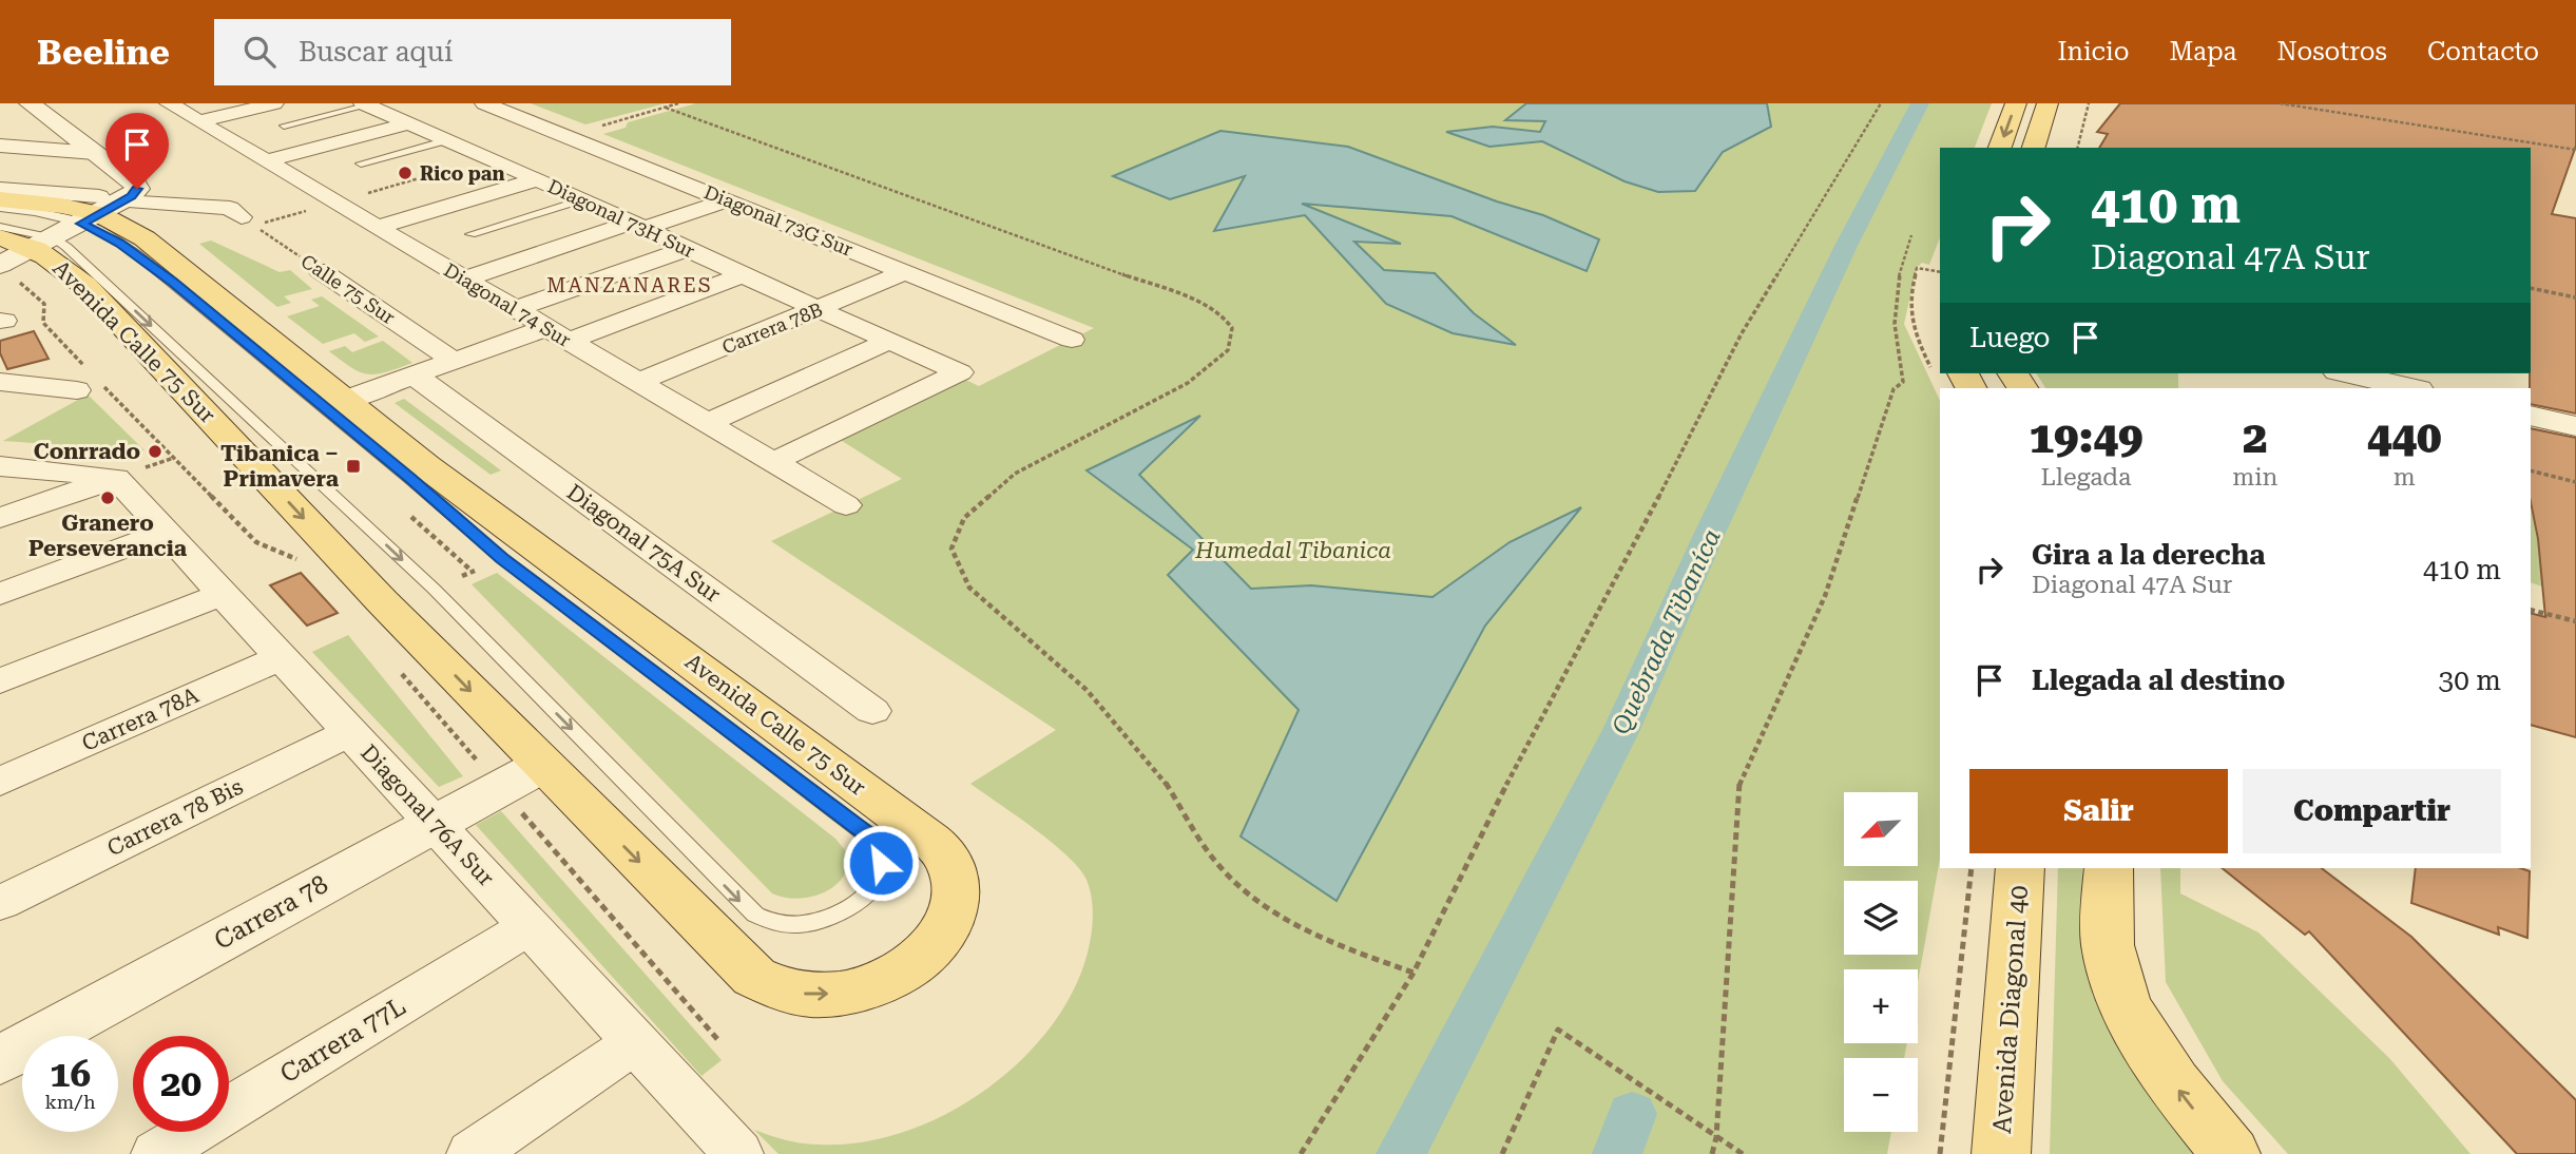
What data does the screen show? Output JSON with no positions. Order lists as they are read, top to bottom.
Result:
{
  "streets": {
    "main road": ["Avenida Calle 75 Sur", "Avenida Diagonal 40"],
    "street": [
      "Diagonal 73H Sur",
      "Diagonal 73G Sur",
      "Calle 75 Sur",
      "Diagonal 74 Sur",
      "Carrera 78B",
      "Diagonal 75A Sur",
      "Carrera 78A",
      "Diagonal 76A Sur",
      "Carrera 78 Bis",
      "Carrera 78",
      "Carrera 77L"
    ]
  },
  "crossings": [
    ["Diagonal 73H Sur", "Diagonal 74 Sur"],
    ["Diagonal 73H Sur", "Carrera 78B"],
    ["Diagonal 73G Sur", "Carrera 78B"],
    ["Diagonal 74 Sur", "Carrera 78B"],
    ["Avenida Calle 75 Sur", "Carrera 78"],
    ["Carrera 78A", "Diagonal 76A Sur"],
    ["Diagonal 76A Sur", "Carrera 78 Bis"],
    ["Diagonal 76A Sur", "Carrera 78"],
    ["Diagonal 76A Sur", "Carrera 77L"]
  ],
  "districts": ["MANZANARES"],
  "water": ["Quebrada Tibaníca"],
  "parks": ["Humedal Tibanica"],
  "places": {
    "other": ["Rico pan", "Conrrado", "Granero Perseverancia"],
    "transit": ["Tibanica – Primavera"]
  },
  "north": "bottom left",
  "page": {
    "header": "Beeline",
    "search": "Buscar aquí",
    "nav": [
      "Inicio",
      "Mapa",
      "Nosotros",
      "Contacto"
    ],
    "turn": ["410 m", "Diagonal 47A Sur"],
    "then": "Luego",
    "eta": [
      "19:49",
      "Llegada",
      "2",
      "min",
      "440",
      "m"
    ],
    "list": [
      {
        "name": "Gira a la derecha",
        "note": "Diagonal 47A Sur",
        "value": "410 m"
      },
      {
        "name": "Llegada al destino",
        "value": "30 m"
      }
    ],
    "buttons": ["Salir", "Compartir"],
    "map_buttons": ["+", "−"],
    "speed": "16 km/h",
    "limit": "20"
  }
}
